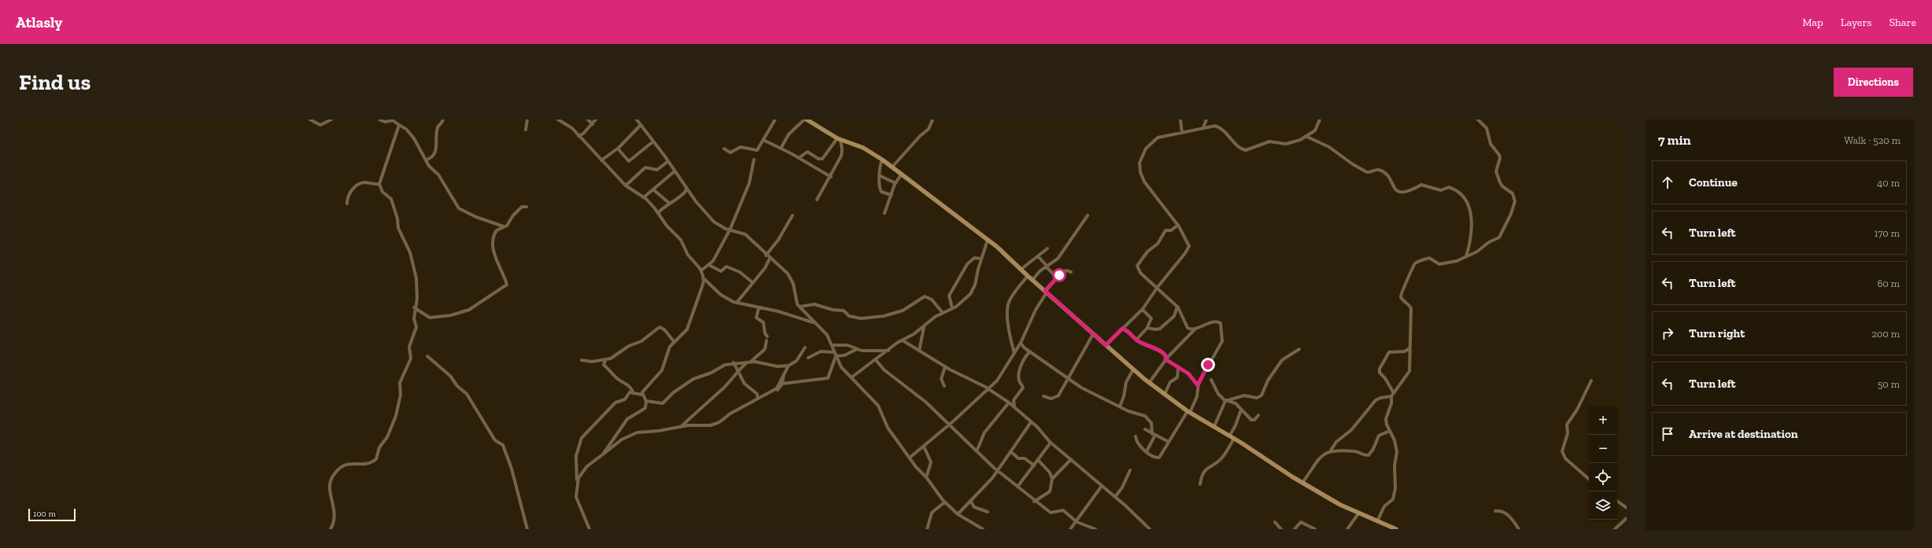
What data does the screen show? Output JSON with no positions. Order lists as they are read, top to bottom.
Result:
{
  "scale_bar": "100 m",
  "page": {
    "header": "Atlasly",
    "nav": ["Map", "Layers", "Share"],
    "buttons": "Directions",
    "title": "Find us",
    "heading": ["7 min", "Walk · 520 m"],
    "list": [
      ["Continue", "40 m"],
      ["Turn left", "170 m"],
      ["Turn left", "60 m"],
      ["Turn right", "200 m"],
      ["Turn left", "50 m"],
      "Arrive at destination"
    ],
    "map_buttons": ["+", "−"],
    "scale": "100 m"
  }
}
